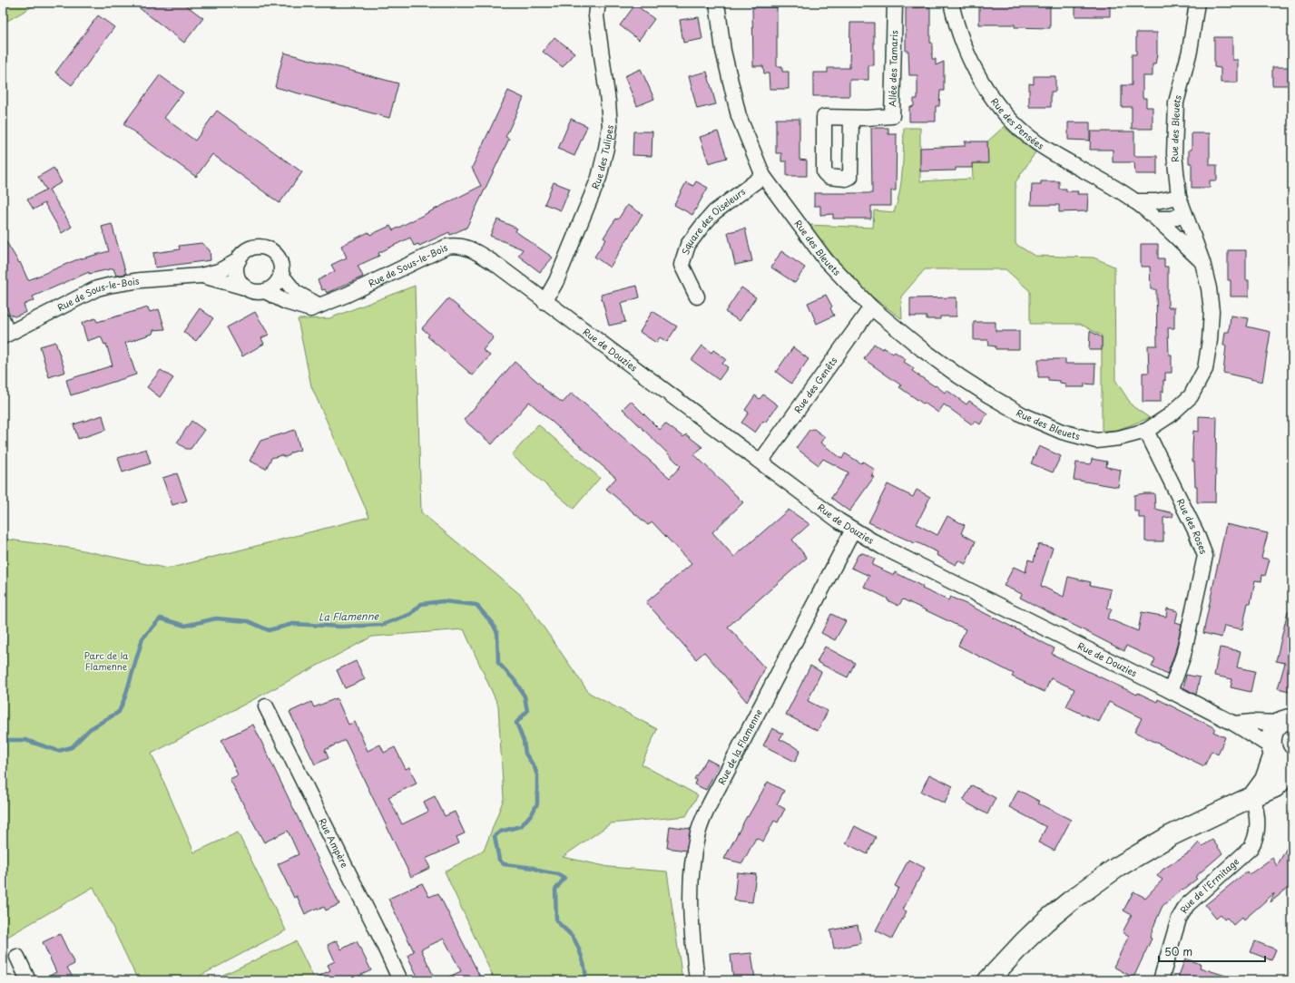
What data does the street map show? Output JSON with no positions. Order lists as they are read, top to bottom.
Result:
{
  "streets": {
    "street": [
      "Allée des Tamaris",
      "Rue des Pensées",
      "Rue des Bleuets",
      "Rue des Tulipes",
      "Square des Oiseleurs",
      "Rue de Sous-le-Bois",
      "Rue de Douzies",
      "Rue des Genêts",
      "Rue des Roses",
      "Rue de la Flamenne",
      "Rue Ampère",
      "Rue de l'Ermitage"
    ]
  },
  "crossings": [
    ["Rue des Pensées", "Rue des Bleuets"],
    ["Rue des Bleuets", "Square des Oiseleurs"],
    ["Rue des Bleuets", "Rue des Genêts"],
    ["Rue des Bleuets", "Rue des Roses"],
    ["Rue des Tulipes", "Rue de Douzies"],
    ["Rue de Sous-le-Bois", "Rue de Douzies"],
    ["Rue de Douzies", "Rue des Genêts"],
    ["Rue de Douzies", "Rue des Roses"],
    ["Rue de Douzies", "Rue de la Flamenne"]
  ],
  "water": ["La Flamenne"],
  "parks": ["Parc de la Flamenne"],
  "scale_bar": "50 m"
}
